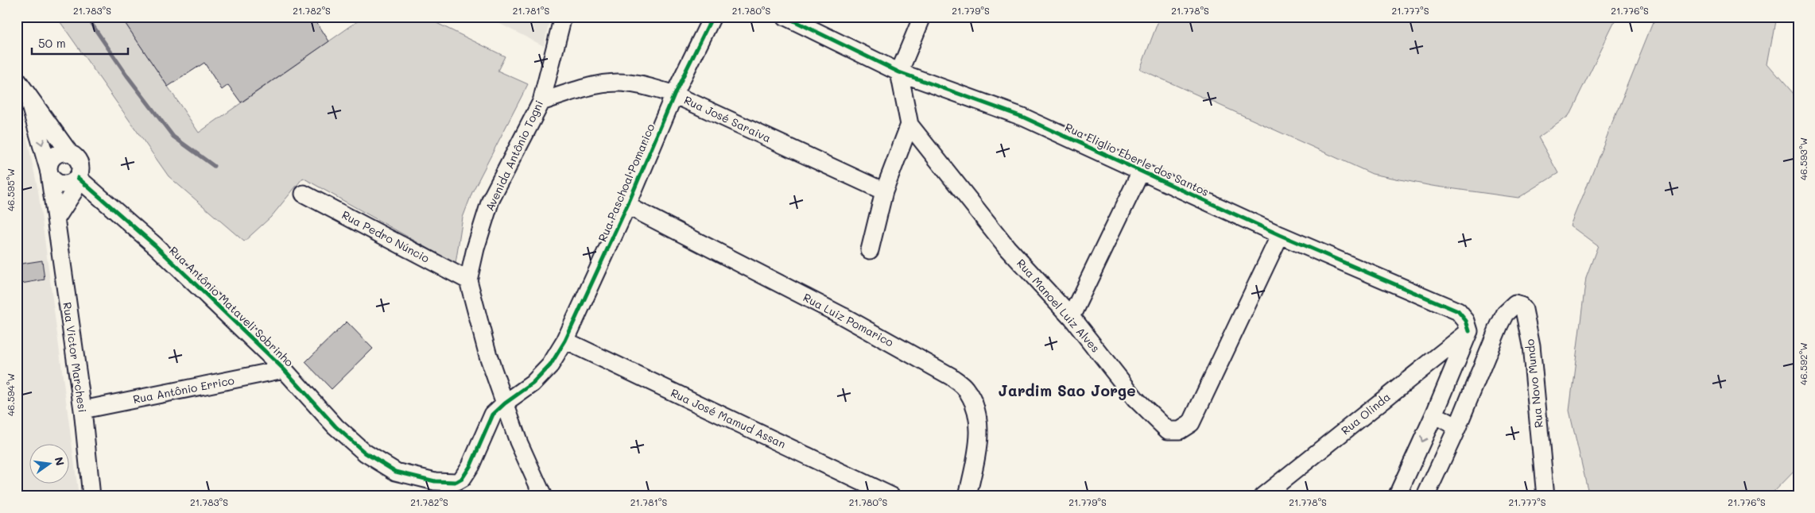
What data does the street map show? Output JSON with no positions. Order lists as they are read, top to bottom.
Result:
{
  "streets": {
    "street": [
      "Rua José Saraiva",
      "Avenida Antônio Togni",
      "Rua Eliglio Eberle dos Santos",
      "Rua Paschoal Pomarico",
      "Rua Pedro Núncio",
      "Rua Manoel Luiz Alves",
      "Rua Antônio Mataveli Sobrinho",
      "Rua Luiz Pomarico",
      "Rua Victor Marchesi",
      "Rua Novo Mundo",
      "Rua Antônio Errico",
      "Rua Olinda",
      "Rua José Mamud Assan"
    ]
  },
  "crossings": [
    ["Rua José Saraiva", "Avenida Antônio Togni"],
    ["Rua José Saraiva", "Rua Paschoal Pomarico"],
    ["Avenida Antônio Togni", "Rua Paschoal Pomarico"],
    ["Avenida Antônio Togni", "Rua Pedro Núncio"],
    ["Avenida Antônio Togni", "Rua Antônio Mataveli Sobrinho"],
    ["Rua Eliglio Eberle dos Santos", "Rua Manoel Luiz Alves"],
    ["Rua Eliglio Eberle dos Santos", "Rua Olinda"],
    ["Rua Paschoal Pomarico", "Rua Antônio Mataveli Sobrinho"],
    ["Rua Paschoal Pomarico", "Rua Luiz Pomarico"],
    ["Rua Paschoal Pomarico", "Rua José Mamud Assan"],
    ["Rua Antônio Mataveli Sobrinho", "Rua Victor Marchesi"],
    ["Rua Antônio Mataveli Sobrinho", "Rua Antônio Errico"],
    ["Rua Victor Marchesi", "Rua Antônio Errico"]
  ],
  "districts": ["Jardim Sao Jorge"],
  "scale_bar": "50 m",
  "north": "right",
  "coordinates": [
    "21.783°S",
    "21.782°S",
    "21.781°S",
    "21.780°S",
    "21.779°S",
    "21.778°S",
    "21.777°S",
    "21.776°S",
    "46.593°W",
    "46.595°W",
    "46.592°W",
    "46.594°W"
  ]
}
